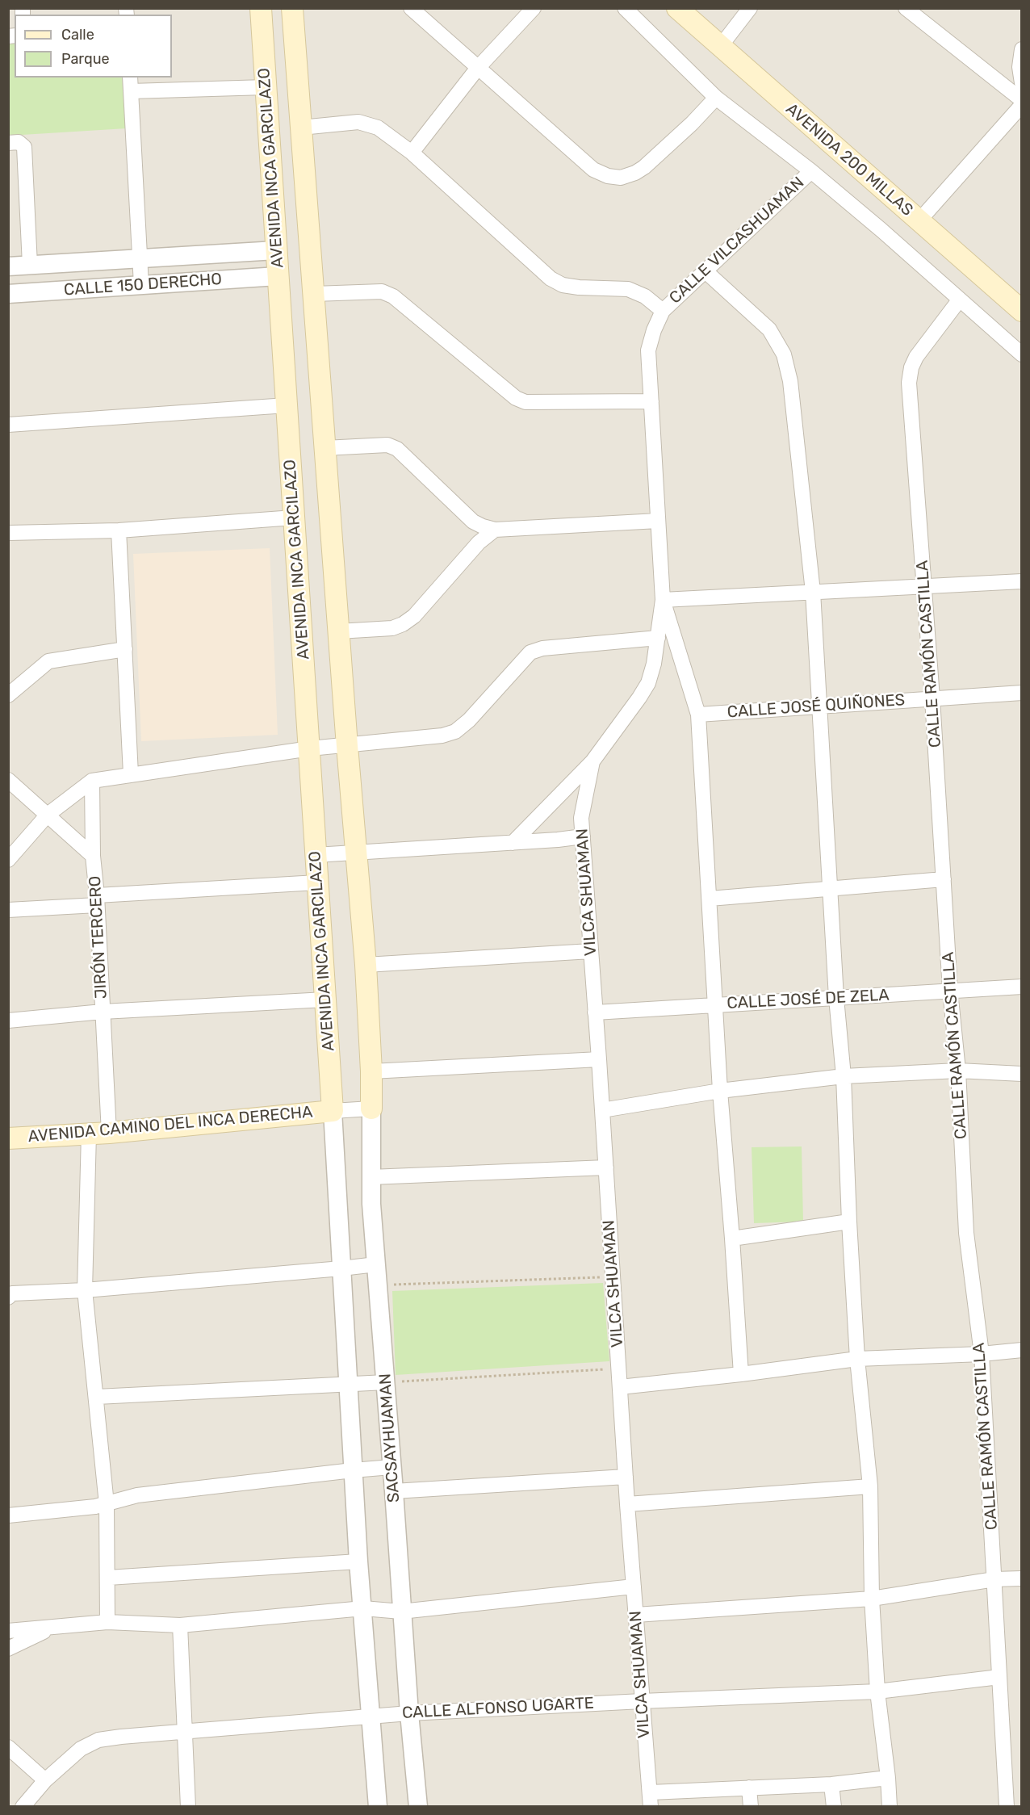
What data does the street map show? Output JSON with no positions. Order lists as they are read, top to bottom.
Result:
{
  "streets": {
    "main road": ["AVENIDA 200 MILLAS", "AVENIDA INCA GARCILAZO", "AVENIDA CAMINO DEL INCA DERECHA"],
    "street": [
      "CALLE VILCASHUAMAN",
      "CALLE 150 DERECHO",
      "CALLE RAMÓN CASTILLA",
      "CALLE JOSÉ QUIÑONES",
      "VILCA SHUAMAN",
      "JIRÓN TERCERO",
      "CALLE JOSÉ DE ZELA",
      "SACSAYHUAMAN",
      "CALLE ALFONSO UGARTE"
    ]
  },
  "crossings": [
    ["AVENIDA INCA GARCILAZO", "CALLE 150 DERECHO"],
    ["AVENIDA INCA GARCILAZO", "AVENIDA CAMINO DEL INCA DERECHA"],
    ["AVENIDA INCA GARCILAZO", "SACSAYHUAMAN"],
    ["CALLE RAMÓN CASTILLA", "CALLE JOSÉ QUIÑONES"],
    ["CALLE RAMÓN CASTILLA", "CALLE JOSÉ DE ZELA"],
    ["CALLE RAMÓN CASTILLA", "CALLE ALFONSO UGARTE"],
    ["VILCA SHUAMAN", "CALLE JOSÉ DE ZELA"],
    ["VILCA SHUAMAN", "CALLE ALFONSO UGARTE"],
    ["JIRÓN TERCERO", "AVENIDA CAMINO DEL INCA DERECHA"],
    ["SACSAYHUAMAN", "CALLE ALFONSO UGARTE"]
  ],
  "legend": ["Calle", "Parque"]
}
